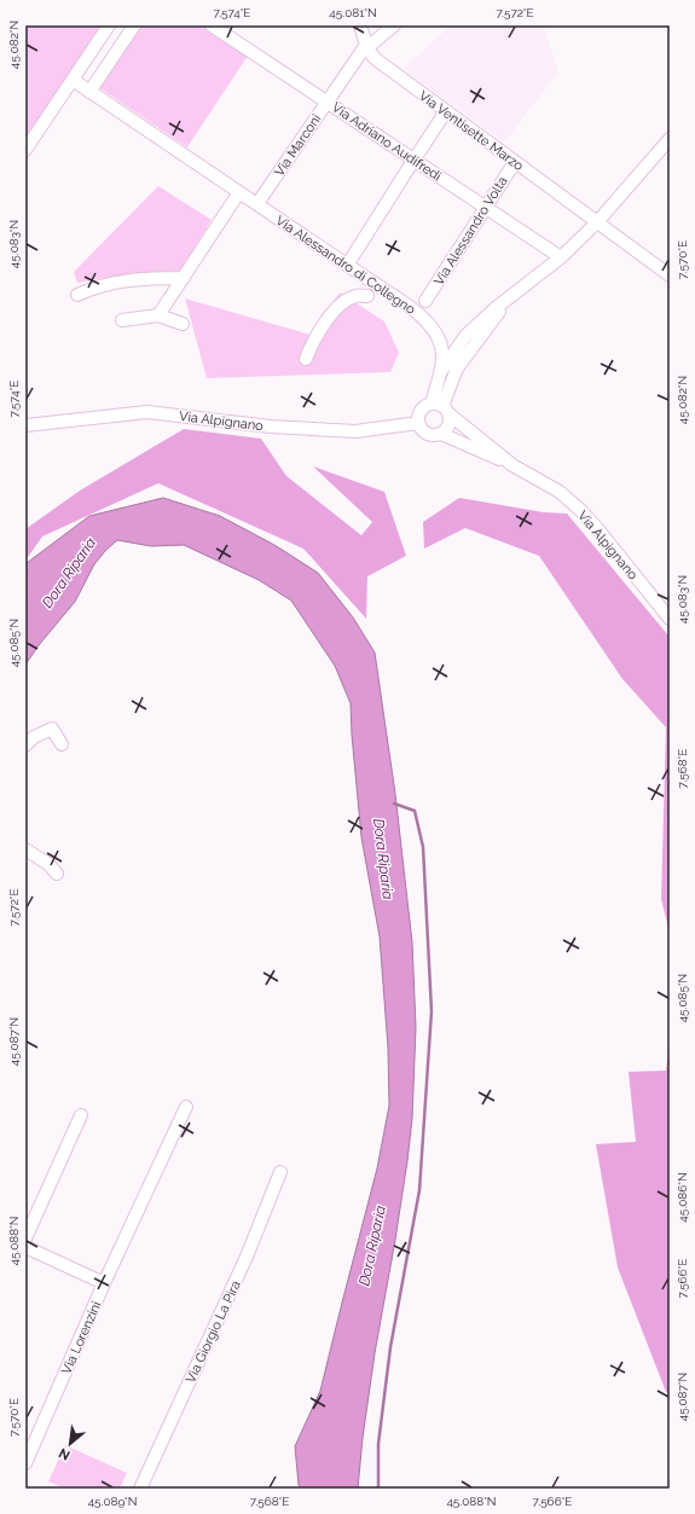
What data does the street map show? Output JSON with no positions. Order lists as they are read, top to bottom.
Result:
{
  "streets": {
    "street": [
      "Via Ventisette Marzo",
      "Via Adriano Audifredi",
      "Via Marconi",
      "Via Alessandro Volta",
      "Via Alessandro di Collegno",
      "Via Alpignano",
      "Via Giorgio La Pira",
      "Via Lorenzini"
    ]
  },
  "crossings": [
    ["Via Ventisette Marzo", "Via Marconi"],
    ["Via Ventisette Marzo", "Via Alessandro Volta"],
    ["Via Adriano Audifredi", "Via Marconi"],
    ["Via Adriano Audifredi", "Via Alessandro Volta"],
    ["Via Alessandro di Collegno", "Via Alpignano"]
  ],
  "water": ["Dora Riparia"],
  "north": "bottom left",
  "coordinates": [
    "7.574°E",
    "45.081°N",
    "7.572°E",
    "45.082°N",
    "45.083°N",
    "7.570°E",
    "45.085°N",
    "7.568°E",
    "45.087°N",
    "45.086°N",
    "45.088°N",
    "7.566°E",
    "45.089°N"
  ]
}
